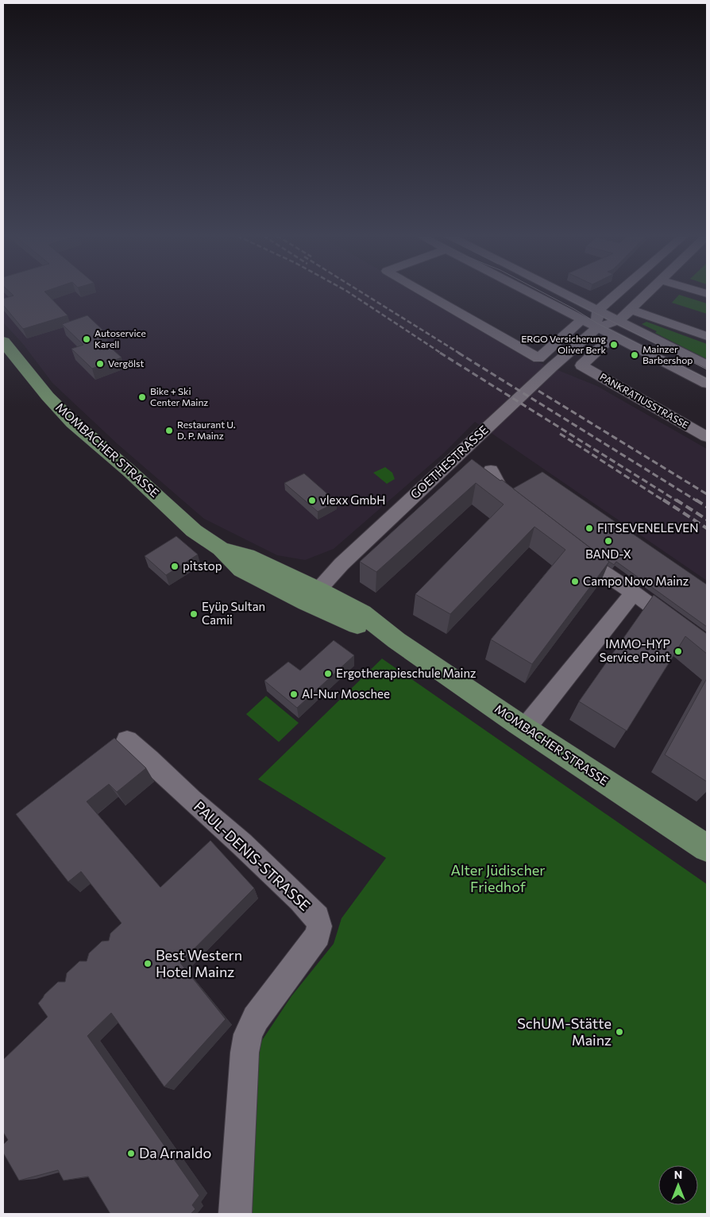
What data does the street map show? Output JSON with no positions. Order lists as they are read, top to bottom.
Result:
{
  "streets": {
    "main road": ["MOMBACHER STRASSE"],
    "street": ["PANKRATIUSSTRASSE", "GOETHESTRASSE", "PAUL-DENIS-STRASSE"]
  },
  "crossings": [
    ["MOMBACHER STRASSE", "GOETHESTRASSE"]
  ],
  "parks": ["Alter Jüdischer Friedhof"],
  "places": [
    "Autoservice Karell",
    "ERGO Versicherung Oliver Berk",
    "Mainzer Barbershop",
    "Vergölst",
    "Bike + Ski Center Mainz",
    "Restaurant U. D. P. Mainz",
    "vlexx GmbH",
    "FITSEVENELEVEN",
    "BAND-X",
    "pitstop",
    "Campo Novo Mainz",
    "Eyüp Sultan Camii",
    "IMMO-HYP Service Point",
    "Ergotherapieschule Mainz",
    "Al-Nur Moschee",
    "Best Western Hotel Mainz",
    "SchUM-Stätte Mainz",
    "Da Arnaldo"
  ],
  "north": "top"
}
